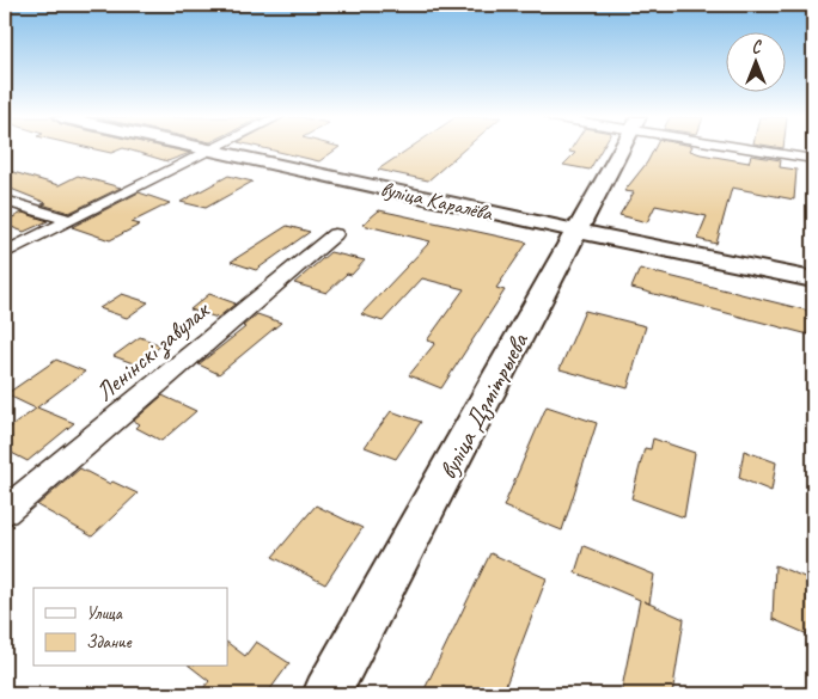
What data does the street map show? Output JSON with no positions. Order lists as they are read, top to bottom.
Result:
{
  "streets": {
    "street": ["вуліца Каралёва", "Ленінскі завулак", "вуліца Дзмітрыева"]
  },
  "crossings": [
    ["вуліца Каралёва", "вуліца Дзмітрыева"]
  ],
  "legend": ["Улица", "Здание"],
  "north": "top"
}
